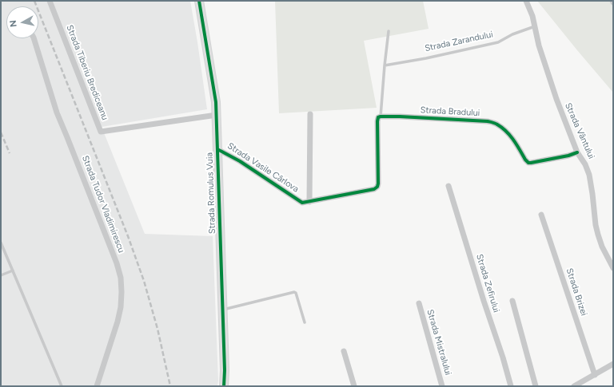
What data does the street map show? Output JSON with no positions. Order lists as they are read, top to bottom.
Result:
{
  "streets": {
    "street": [
      "Strada Tiberiu Brediceanu",
      "Strada Bradului",
      "Strada Vântului",
      "Strada Vasile Cârlova",
      "Strada Romulus Vuia",
      "Strada Tudor Vladimirescu",
      "Strada Zefirului",
      "Strada Brizei",
      "Strada Mistralului"
    ],
    "lane": ["Strada Zarandului"]
  },
  "crossings": [
    ["Strada Zarandului", "Strada Vântului"],
    ["Strada Tiberiu Brediceanu", "Strada Romulus Vuia"],
    ["Strada Bradului", "Strada Vântului"],
    ["Strada Bradului", "Strada Vasile Cârlova"],
    ["Strada Vasile Cârlova", "Strada Romulus Vuia"]
  ],
  "north": "left"
}
